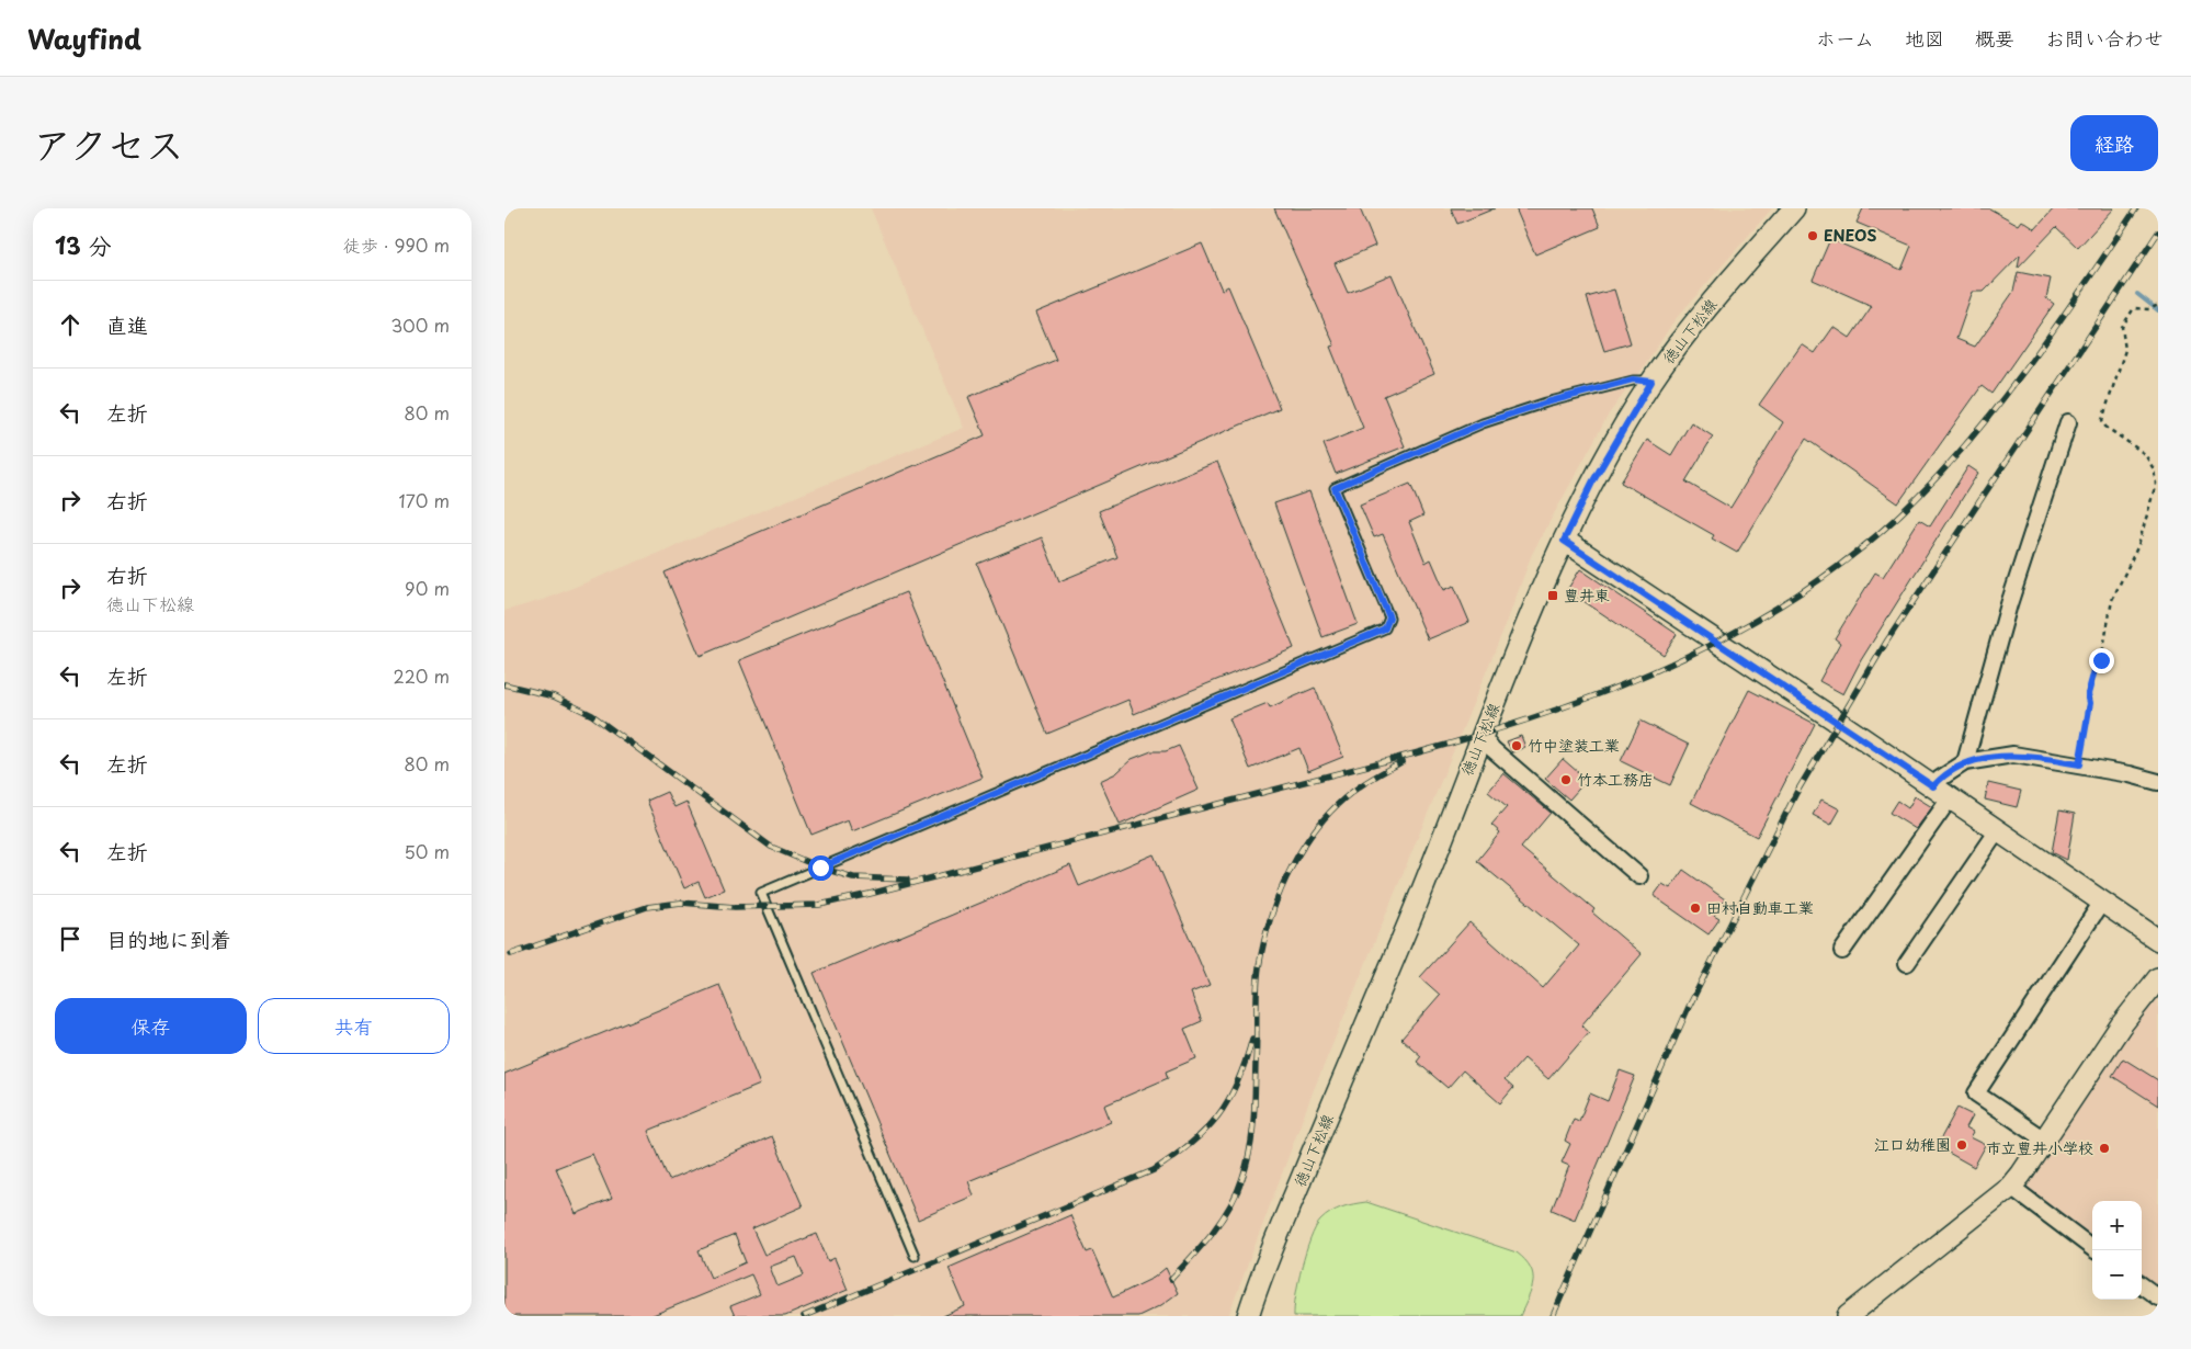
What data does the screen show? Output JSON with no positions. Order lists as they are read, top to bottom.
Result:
{
  "streets": {
    "main road": ["徳山下松線"]
  },
  "places": {
    "other": [
      "ENEOS",
      "竹中塗装工業",
      "竹本工務店",
      "田村自動車工業",
      "江口幼稚園",
      "市立豊井小学校"
    ],
    "transit": ["豊井東"]
  },
  "page": {
    "header": "Wayfind",
    "nav": [
      "ホーム",
      "地図",
      "概要",
      "お問い合わせ"
    ],
    "title": "アクセス",
    "buttons": [
      "経路",
      ["保存", "共有"]
    ],
    "heading": ["13 分", "徒歩 · 990 m"],
    "list": [
      ["直進", "300 m"],
      ["左折", "80 m"],
      ["右折", "170 m"],
      ["右折", "徳山下松線", "90 m"],
      ["左折", "220 m"],
      ["左折", "80 m"],
      ["左折", "50 m"],
      "目的地に到着"
    ],
    "map_buttons": ["+", "−"]
  }
}
